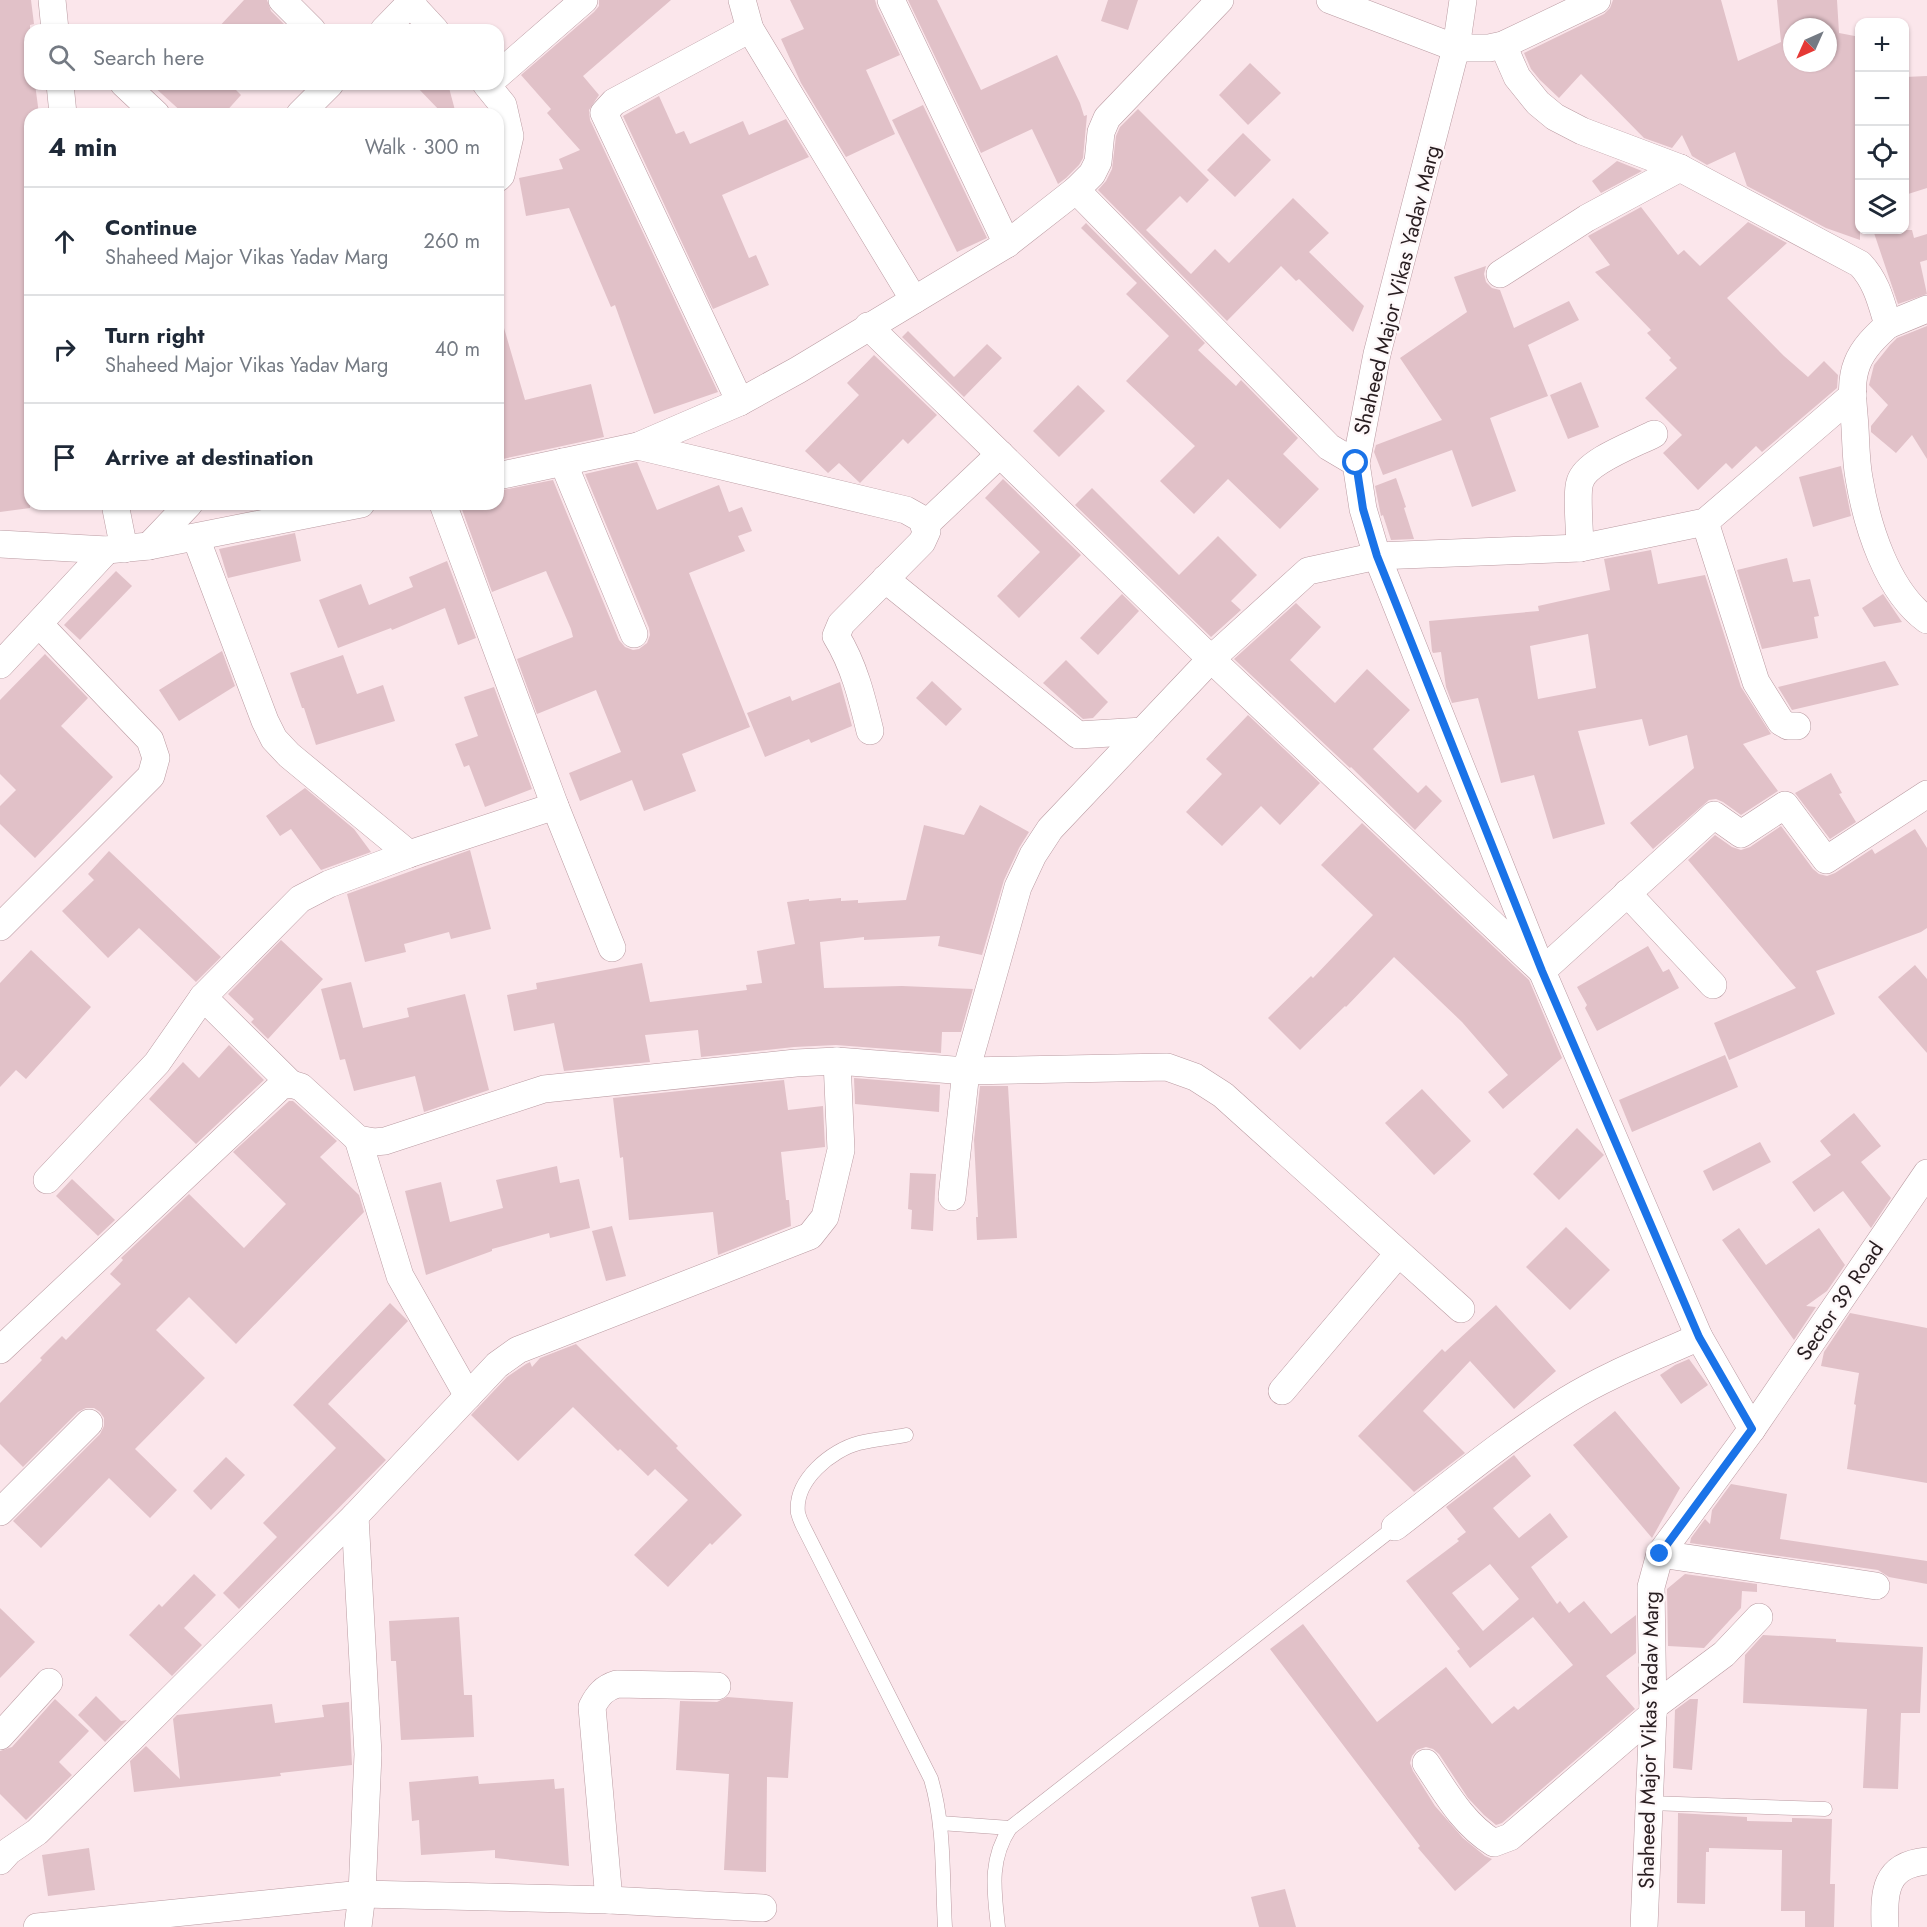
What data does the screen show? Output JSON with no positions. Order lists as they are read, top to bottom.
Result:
{
  "streets": {
    "street": ["Shaheed Major Vikas Yadav Marg", "Sector 39 Road"]
  },
  "crossings": [
    ["Shaheed Major Vikas Yadav Marg", "Sector 39 Road"]
  ],
  "north": "bottom left",
  "page": {
    "map_buttons": ["+", "−"],
    "search": "Search here",
    "heading": ["4 min", "Walk · 300 m"],
    "list": [
      ["Continue", "Shaheed Major Vikas Yadav Marg", "260 m"],
      ["Turn right", "Shaheed Major Vikas Yadav Marg", "40 m"],
      "Arrive at destination"
    ]
  }
}
